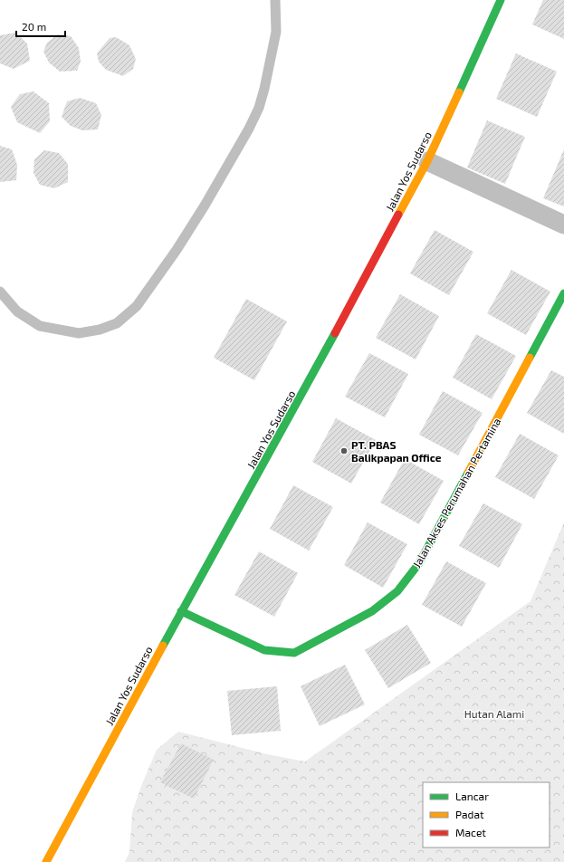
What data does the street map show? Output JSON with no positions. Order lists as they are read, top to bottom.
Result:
{
  "streets": {
    "main road": ["Jalan Yos Sudarso", "Jalan Akses Perumahan Pertamina"]
  },
  "crossings": [
    ["Jalan Yos Sudarso", "Jalan Akses Perumahan Pertamina"]
  ],
  "parks": ["Hutan Alami"],
  "places": ["PT. PBAS Balikpapan Office"],
  "legend": ["Lancar", "Padat", "Macet"],
  "scale_bar": "20 m"
}
